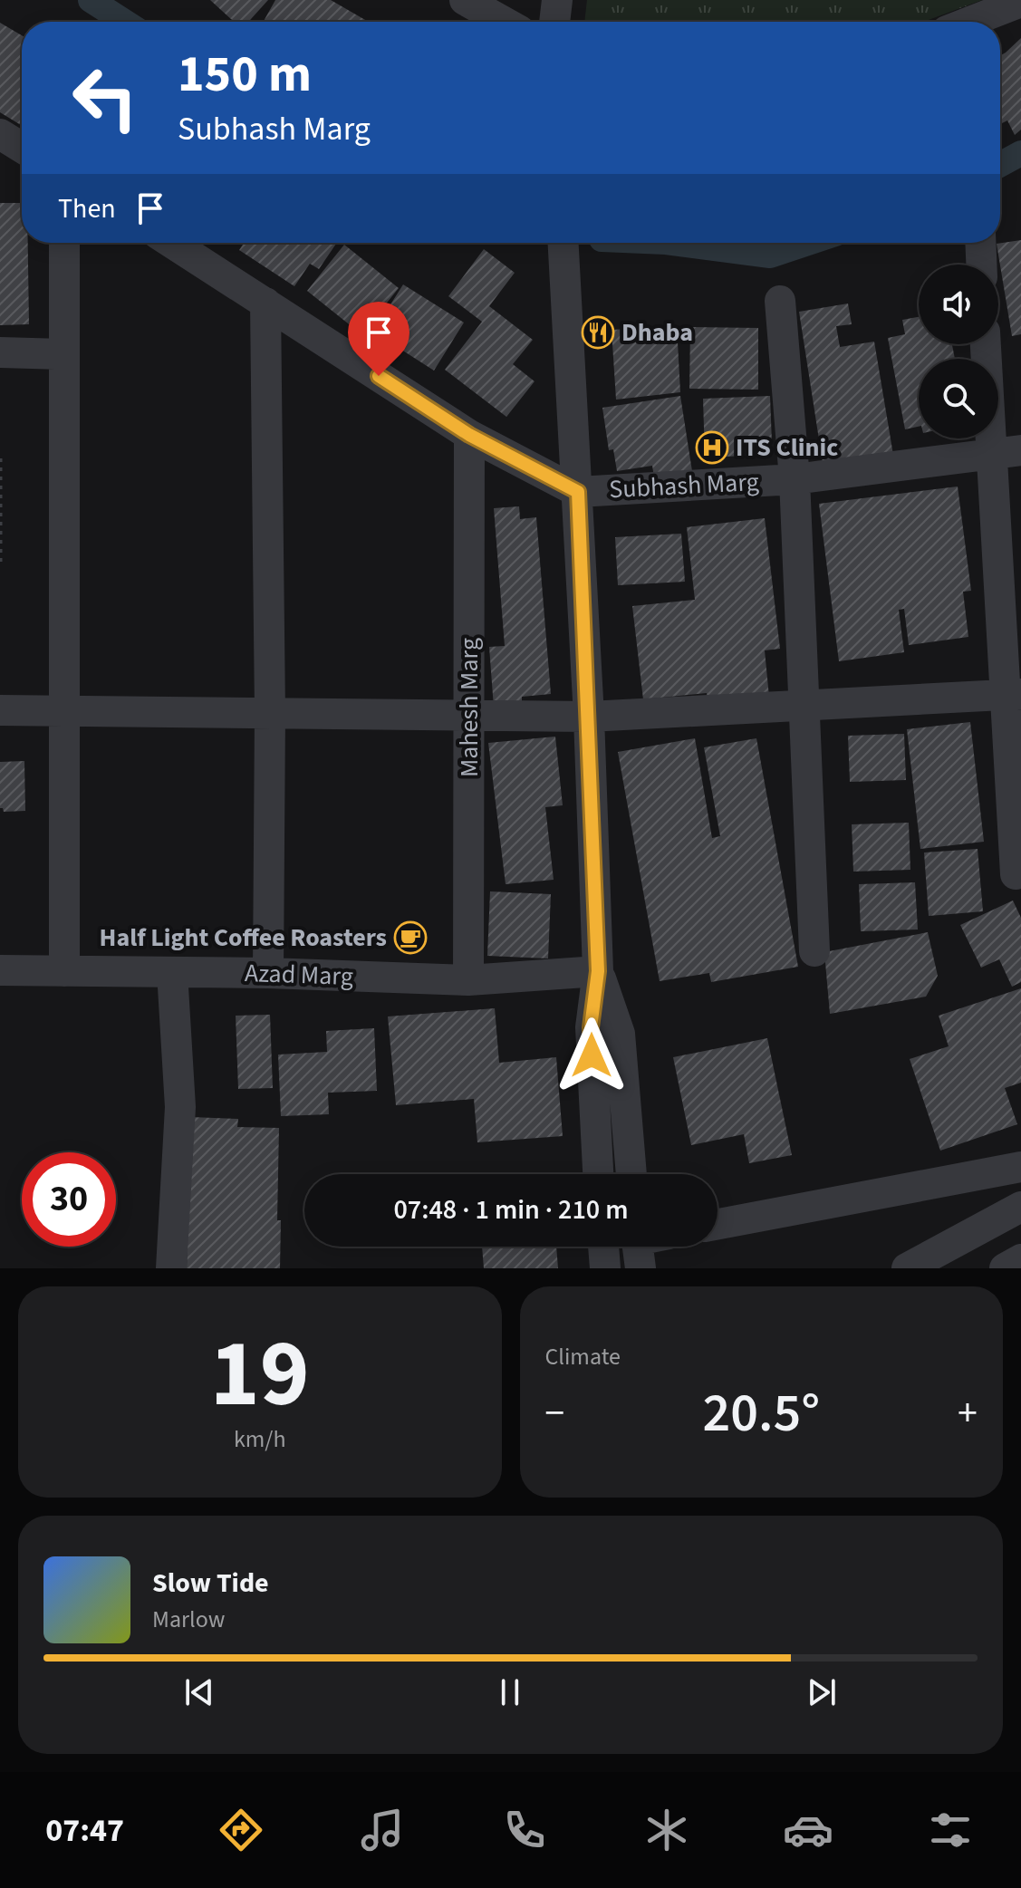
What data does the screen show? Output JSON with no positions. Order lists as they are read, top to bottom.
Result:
{
  "streets": {
    "street": ["Subhash Marg", "Mahesh Marg", "Azad Marg"]
  },
  "crossings": [
    ["Subhash Marg", "Mahesh Marg"],
    ["Mahesh Marg", "Azad Marg"]
  ],
  "places": {
    "restaurant": ["Dhaba"],
    "hospital": ["ITS Clinic"],
    "cafe": ["Half Light Coffee Roasters"]
  },
  "page": {
    "turn": ["150 m", "Subhash Marg"],
    "then": "Then",
    "limit": "30",
    "trip": "07:48 · 1 min · 210 m",
    "tile": [
      ["19", "km/h"],
      "Climate"
    ],
    "heat": ["−", "20.5°", "+"],
    "song": ["Slow Tide", "Marlow"],
    "tabs": "07:47"
  }
}
